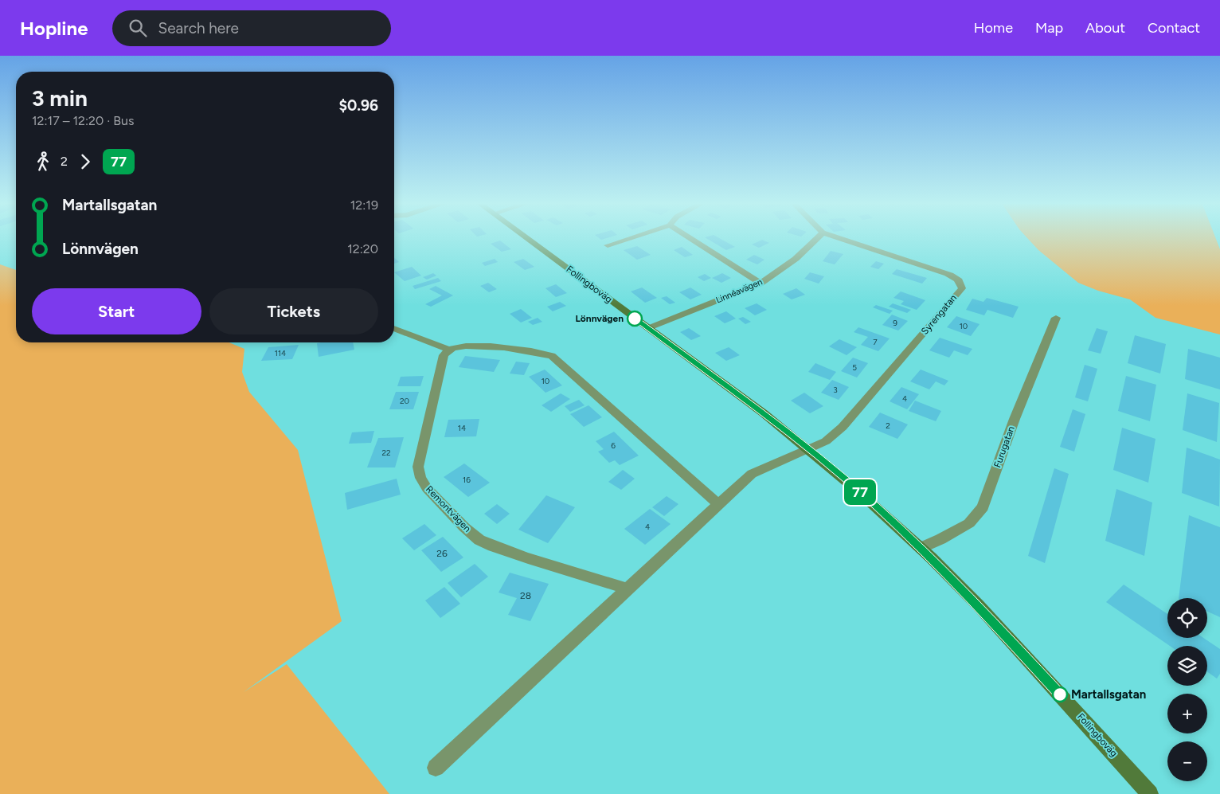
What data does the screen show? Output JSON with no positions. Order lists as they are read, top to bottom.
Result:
{
  "streets": {
    "main road": ["Follingboväg"],
    "street": [
      "Linnéavägen",
      "Syrengatan",
      "Furugatan",
      "Remontvägen"
    ]
  },
  "crossings": [
    ["Follingboväg", "Linnéavägen"],
    ["Follingboväg", "Syrengatan"],
    ["Follingboväg", "Furugatan"]
  ],
  "places": ["Lönnvägen", "Martallsgatan"],
  "lines": ["bus line 77"],
  "house_numbers": [
    "9",
    "10",
    "7",
    "114",
    "5",
    "10",
    "3",
    "4",
    "20",
    "2",
    "14",
    "6",
    "22",
    "16",
    "4",
    "26",
    "28"
  ],
  "page": {
    "header": "Hopline",
    "search": "Search here",
    "nav": [
      "Home",
      "Map",
      "About",
      "Contact"
    ],
    "on_map": "77",
    "heading": ["3 min", "12:17 – 12:20 · Bus", "$0.96"],
    "legs": ["2", "77"],
    "list": [
      {
        "name": "Martallsgatan",
        "value": "12:19"
      },
      {
        "name": "Lönnvägen",
        "value": "12:20"
      }
    ],
    "buttons": ["Start", "Tickets"],
    "map_buttons": ["+", "−"]
  }
}
